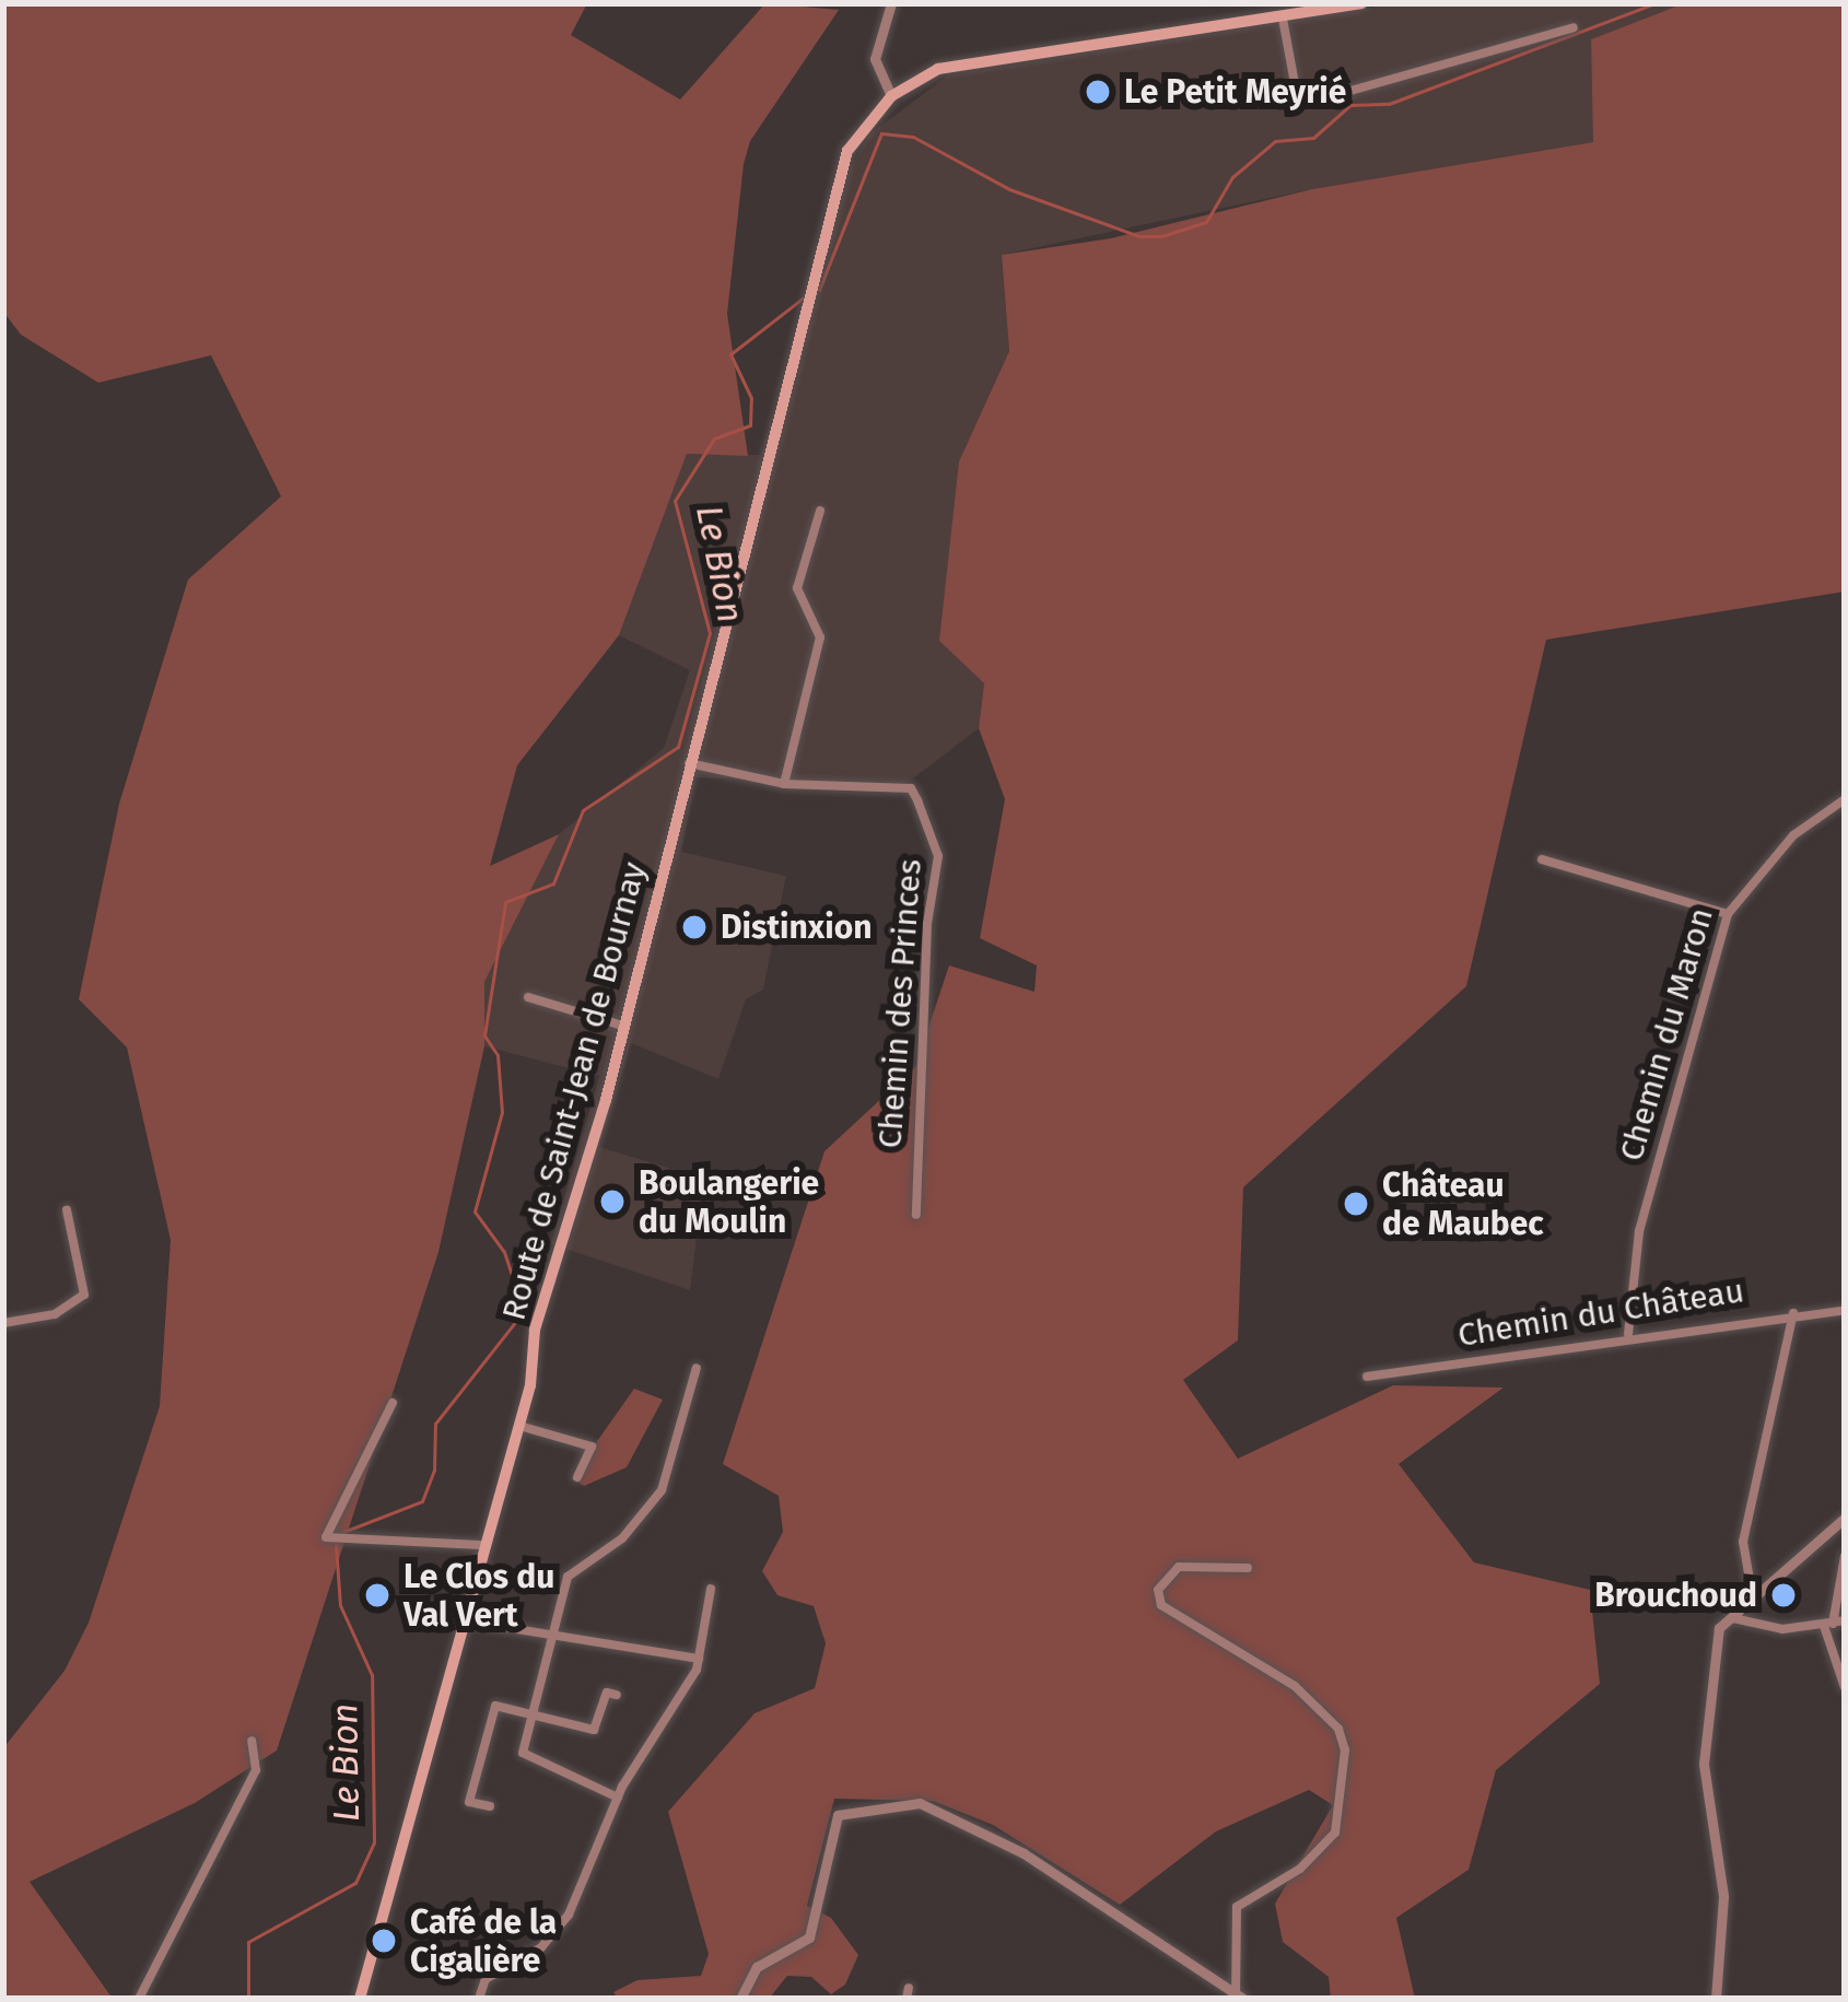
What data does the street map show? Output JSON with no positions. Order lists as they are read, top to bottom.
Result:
{
  "streets": {
    "main road": ["Route de Saint-Jean de Bournay"],
    "street": ["Chemin des Princes", "Chemin du Maron", "Chemin du Château"]
  },
  "crossings": [
    ["Chemin des Princes", "Route de Saint-Jean de Bournay"],
    ["Chemin du Maron", "Chemin du Château"]
  ],
  "water": ["Le Bion"],
  "places": [
    "Le Petit Meyrié",
    "Distinxion",
    "Boulangerie du Moulin",
    "Château de Maubec",
    "Le Clos du Val Vert",
    "Brouchoud",
    "Café de la Cigalière"
  ]
}
